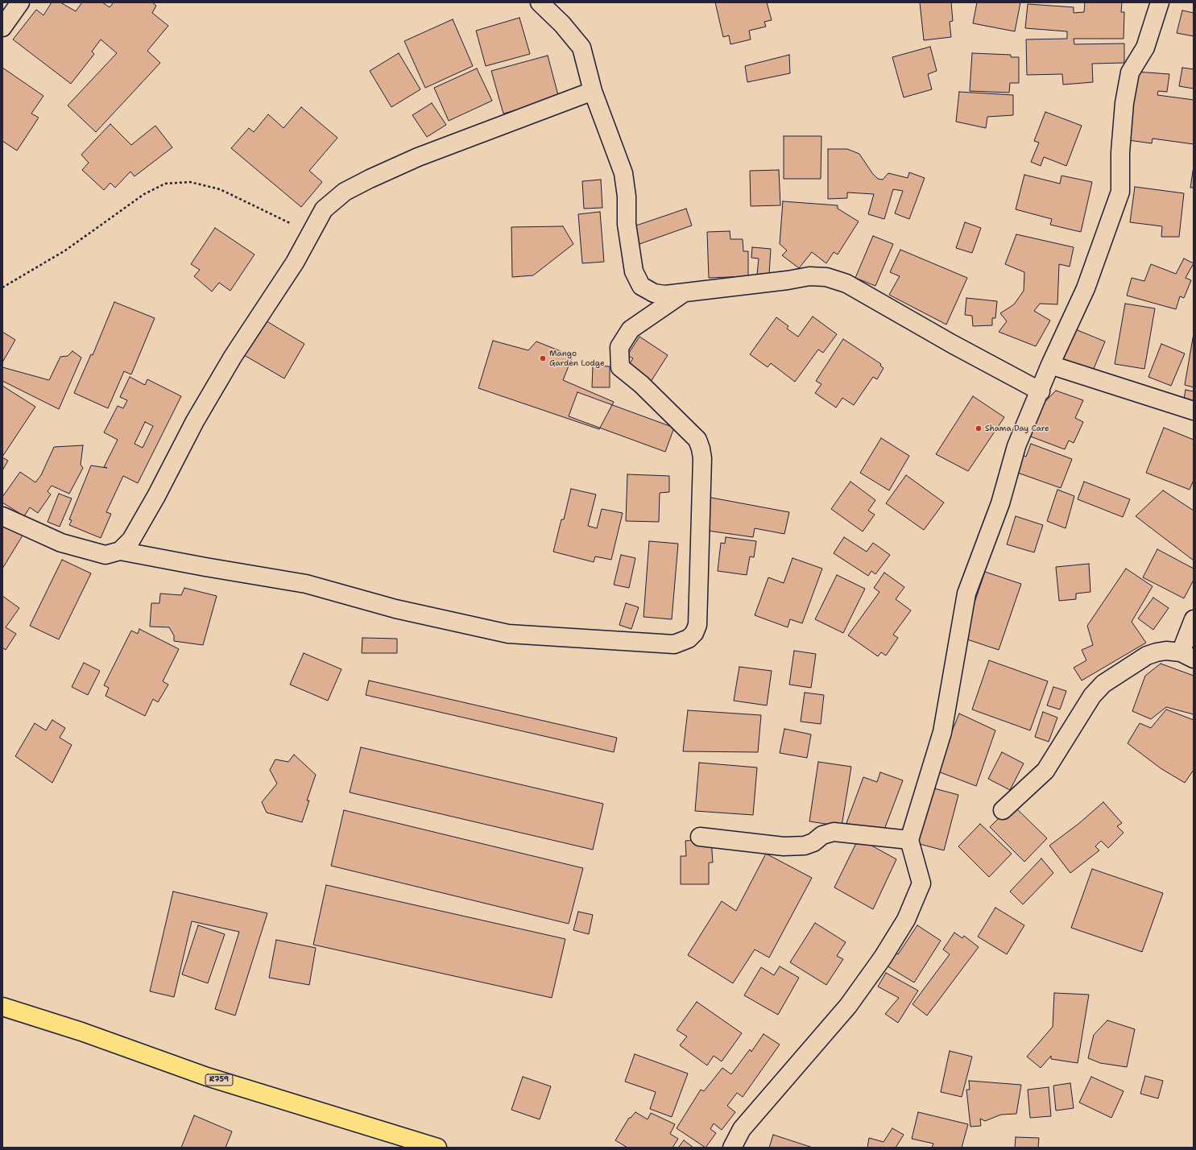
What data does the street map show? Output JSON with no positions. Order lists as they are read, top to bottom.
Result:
{
  "streets": {
    "main road": ["R759"]
  },
  "places": ["Mango Garden Lodge", "Shama Day Care"]
}
